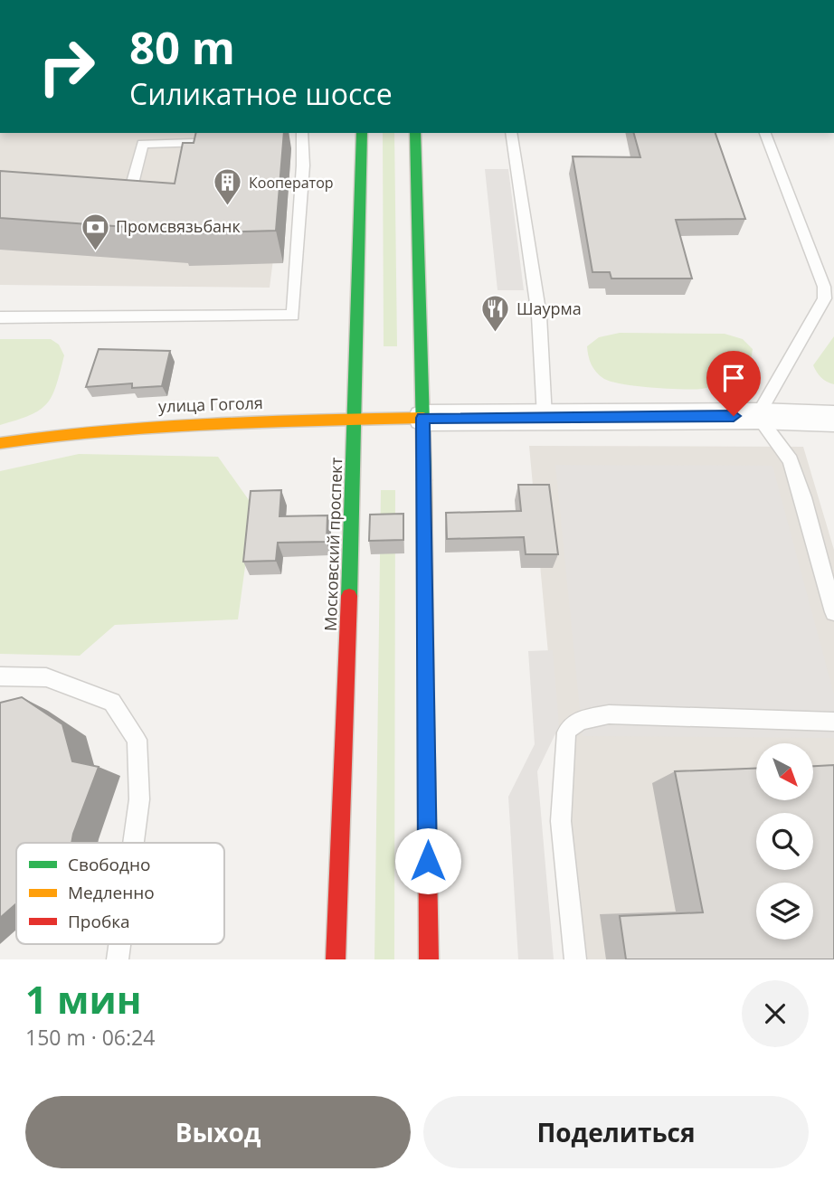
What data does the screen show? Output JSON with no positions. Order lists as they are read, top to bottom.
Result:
{
  "streets": {
    "main road": ["улица Гоголя", "Московский проспект"]
  },
  "crossings": [
    ["улица Гоголя", "Московский проспект"]
  ],
  "places": {
    "building": ["Кооператор"],
    "bank": ["Промсвязьбанк"],
    "restaurant": ["Шаурма"]
  },
  "legend": ["Свободно", "Медленно", "Пробка"],
  "north": "bottom right",
  "page": {
    "turn": ["80 m", "Силикатное шоссе"],
    "heading": ["1 мин", "150 m · 06:24"],
    "buttons": ["Выход", "Поделиться"]
  }
}
